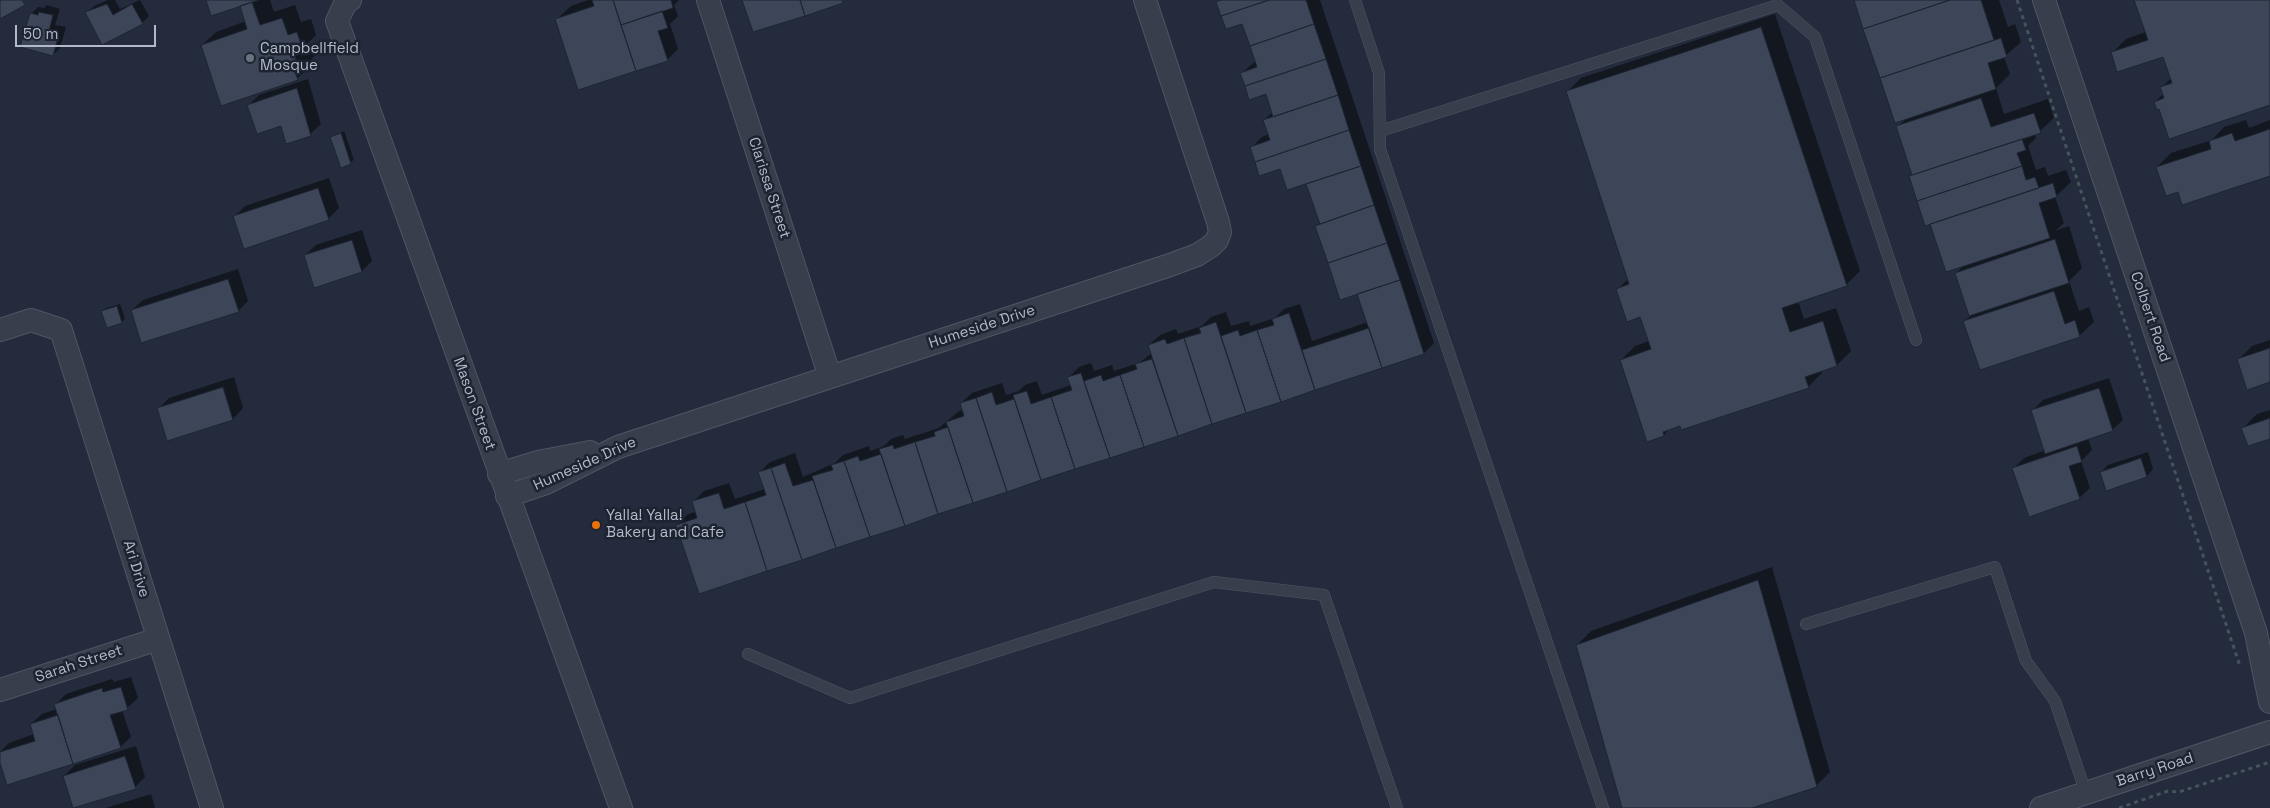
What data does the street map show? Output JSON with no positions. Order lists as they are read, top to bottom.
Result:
{
  "streets": {
    "street": [
      "Clarissa Street",
      "Colbert Road",
      "Humeside Drive",
      "Mason Street",
      "Ari Drive",
      "Sarah Street",
      "Barry Road"
    ]
  },
  "crossings": [
    ["Clarissa Street", "Humeside Drive"],
    ["Humeside Drive", "Mason Street"],
    ["Ari Drive", "Sarah Street"]
  ],
  "places": ["Campbellfield Mosque", "Yalla! Yalla! Bakery and Cafe"],
  "scale_bar": "50 m"
}
